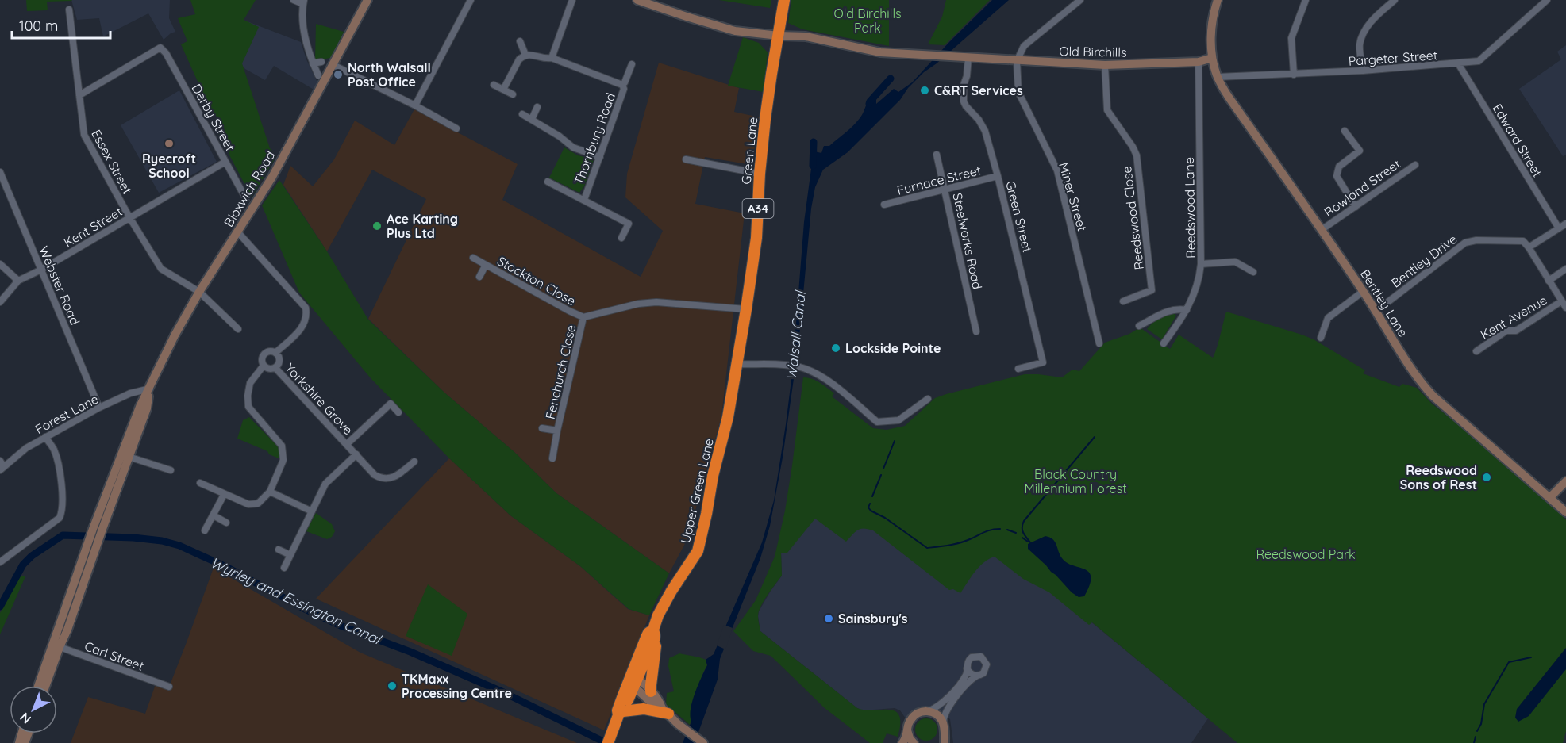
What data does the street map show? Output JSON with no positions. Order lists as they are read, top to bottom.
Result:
{
  "streets": {
    "highway": ["Green Lane", "A34", "Upper Green Lane"],
    "street": [
      "Old Birchills",
      "Pargeter Street",
      "Derby Street",
      "Thornbury Road",
      "Edward Street",
      "Essex Street",
      "Furnace Street",
      "Rowland Street",
      "Bloxwich Road",
      "Miner Street",
      "Reedswood Lane",
      "Green Street",
      "Reedswood Close",
      "Kent Street",
      "Steelworks Road",
      "Bentley Drive",
      "Stockton Close",
      "Webster Road",
      "Bentley Lane",
      "Kent Avenue",
      "Fenchurch Close",
      "Yorkshire Grove",
      "Forest Lane",
      "Carl Street"
    ]
  },
  "crossings": [
    ["Old Birchills", "Green Lane"],
    ["Old Birchills", "Miner Street"],
    ["Old Birchills", "Reedswood Lane"],
    ["Old Birchills", "Green Street"],
    ["Old Birchills", "Reedswood Close"],
    ["Pargeter Street", "Edward Street"],
    ["Pargeter Street", "Bentley Lane"],
    ["Derby Street", "Essex Street"],
    ["Derby Street", "Kent Street"],
    ["Green Lane", "Stockton Close"],
    ["Green Lane", "Upper Green Lane"],
    ["Essex Street", "Bloxwich Road"],
    ["Essex Street", "Kent Street"],
    ["Furnace Street", "Green Street"],
    ["Furnace Street", "Steelworks Road"],
    ["Rowland Street", "Bentley Lane"],
    ["Bloxwich Road", "Forest Lane"],
    ["A34", "Upper Green Lane"],
    ["Kent Street", "Webster Road"],
    ["Bentley Drive", "Bentley Lane"],
    ["Stockton Close", "Fenchurch Close"],
    ["Webster Road", "Forest Lane"]
  ],
  "water": ["Walsall Canal", "Wyrley and Essington Canal"],
  "parks": ["Old Birchills Park", "Black Country Millennium Forest", "Reedswood Park"],
  "places": [
    "North Walsall Post Office",
    "C&RT Services",
    "Ryecroft School",
    "Ace Karting Plus Ltd",
    "Lockside Pointe",
    "Reedswood Sons of Rest",
    "Sainsbury's",
    "TKMaxx Processing Centre"
  ],
  "scale_bar": "100 m",
  "north": "bottom left"
}
